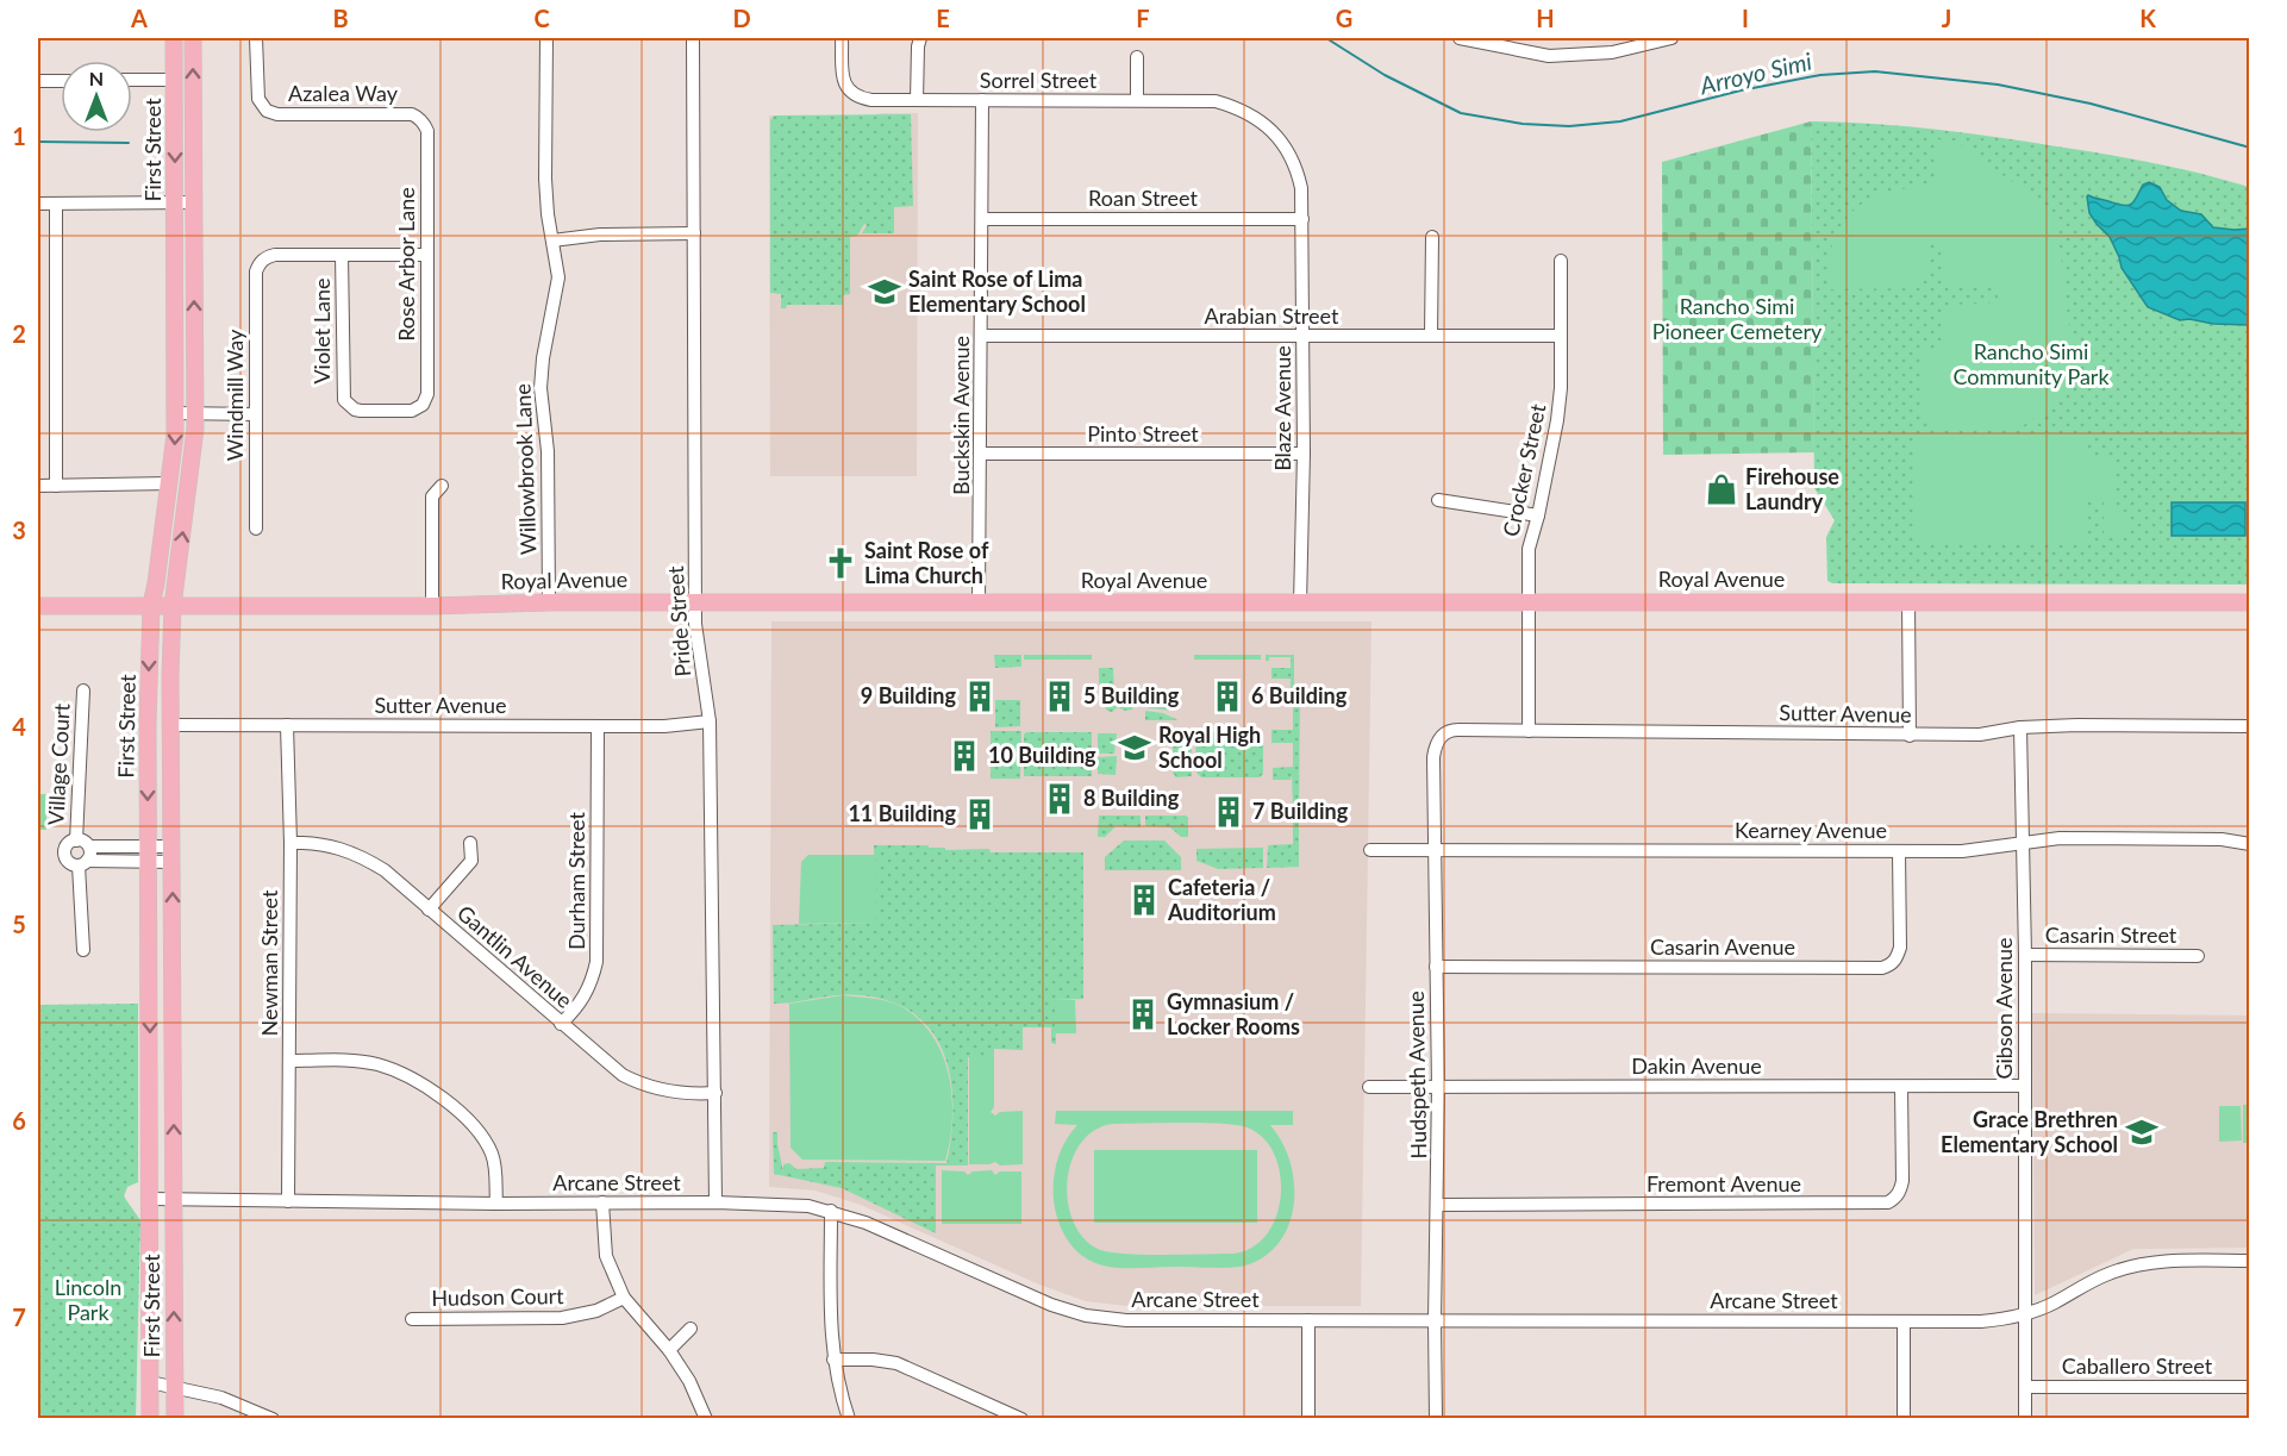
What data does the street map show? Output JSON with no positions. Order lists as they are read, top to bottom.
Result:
{
  "streets": {
    "main road": ["First Street", "Royal Avenue"],
    "street": [
      "Sorrel Street",
      "Azalea Way",
      "Roan Street",
      "Rose Arbor Lane",
      "Arabian Street",
      "Violet Lane",
      "Windmill Way",
      "Blaze Avenue",
      "Buckskin Avenue",
      "Pinto Street",
      "Willowbrook Lane",
      "Crocker Street",
      "Pride Street",
      "Sutter Avenue",
      "Village Court",
      "Kearney Avenue",
      "Durham Street",
      "Casarin Street",
      "Casarin Avenue",
      "Gantlin Avenue",
      "Newman Street",
      "Gibson Avenue",
      "Dakin Avenue",
      "Hudspeth Avenue",
      "Arcane Street",
      "Fremont Avenue",
      "Hudson Court",
      "Caballero Street"
    ]
  },
  "crossings": [
    ["Sorrel Street", "Blaze Avenue"],
    ["Sorrel Street", "Buckskin Avenue"],
    ["Azalea Way", "Rose Arbor Lane"],
    ["First Street", "Royal Avenue"],
    ["First Street", "Sutter Avenue"],
    ["First Street", "Village Court"],
    ["First Street", "Arcane Street"],
    ["Roan Street", "Blaze Avenue"],
    ["Roan Street", "Buckskin Avenue"],
    ["Rose Arbor Lane", "Violet Lane"],
    ["Arabian Street", "Blaze Avenue"],
    ["Arabian Street", "Buckskin Avenue"],
    ["Arabian Street", "Crocker Street"],
    ["Violet Lane", "Windmill Way"],
    ["Blaze Avenue", "Pinto Street"],
    ["Blaze Avenue", "Royal Avenue"],
    ["Buckskin Avenue", "Pinto Street"],
    ["Buckskin Avenue", "Royal Avenue"],
    ["Willowbrook Lane", "Royal Avenue"],
    ["Crocker Street", "Royal Avenue"],
    ["Crocker Street", "Sutter Avenue"],
    ["Royal Avenue", "Pride Street"],
    ["Pride Street", "Sutter Avenue"],
    ["Pride Street", "Gantlin Avenue"],
    ["Pride Street", "Arcane Street"],
    ["Sutter Avenue", "Durham Street"],
    ["Sutter Avenue", "Newman Street"],
    ["Sutter Avenue", "Gibson Avenue"],
    ["Sutter Avenue", "Hudspeth Avenue"],
    ["Kearney Avenue", "Casarin Avenue"],
    ["Kearney Avenue", "Gibson Avenue"],
    ["Kearney Avenue", "Hudspeth Avenue"],
    ["Durham Street", "Gantlin Avenue"],
    ["Casarin Street", "Gibson Avenue"],
    ["Casarin Avenue", "Hudspeth Avenue"],
    ["Gantlin Avenue", "Newman Street"],
    ["Newman Street", "Arcane Street"],
    ["Gibson Avenue", "Dakin Avenue"],
    ["Gibson Avenue", "Arcane Street"],
    ["Gibson Avenue", "Caballero Street"],
    ["Dakin Avenue", "Hudspeth Avenue"],
    ["Dakin Avenue", "Fremont Avenue"],
    ["Hudspeth Avenue", "Arcane Street"],
    ["Hudspeth Avenue", "Fremont Avenue"]
  ],
  "water": ["Arroyo Simi"],
  "parks": ["Rancho Simi Pioneer Cemetery", "Rancho Simi Community Park", "Lincoln Park"],
  "places": {
    "school or university": ["Saint Rose of Lima Elementary School", "Royal High School", "Grace Brethren Elementary School"],
    "shop": ["Firehouse Laundry"],
    "church": ["Saint Rose of Lima Church"],
    "building": [
      "9 Building",
      "5 Building",
      "6 Building",
      "10 Building",
      "8 Building",
      "7 Building",
      "11 Building",
      "Cafeteria / Auditorium",
      "Gymnasium / Locker Rooms"
    ]
  },
  "north": "top",
  "grid": {
    "columns": [
      "A",
      "B",
      "C",
      "D",
      "E",
      "F",
      "G",
      "H",
      "I",
      "J",
      "K"
    ],
    "rows": [
      "1",
      "2",
      "3",
      "4",
      "5",
      "6",
      "7"
    ]
  }
}
